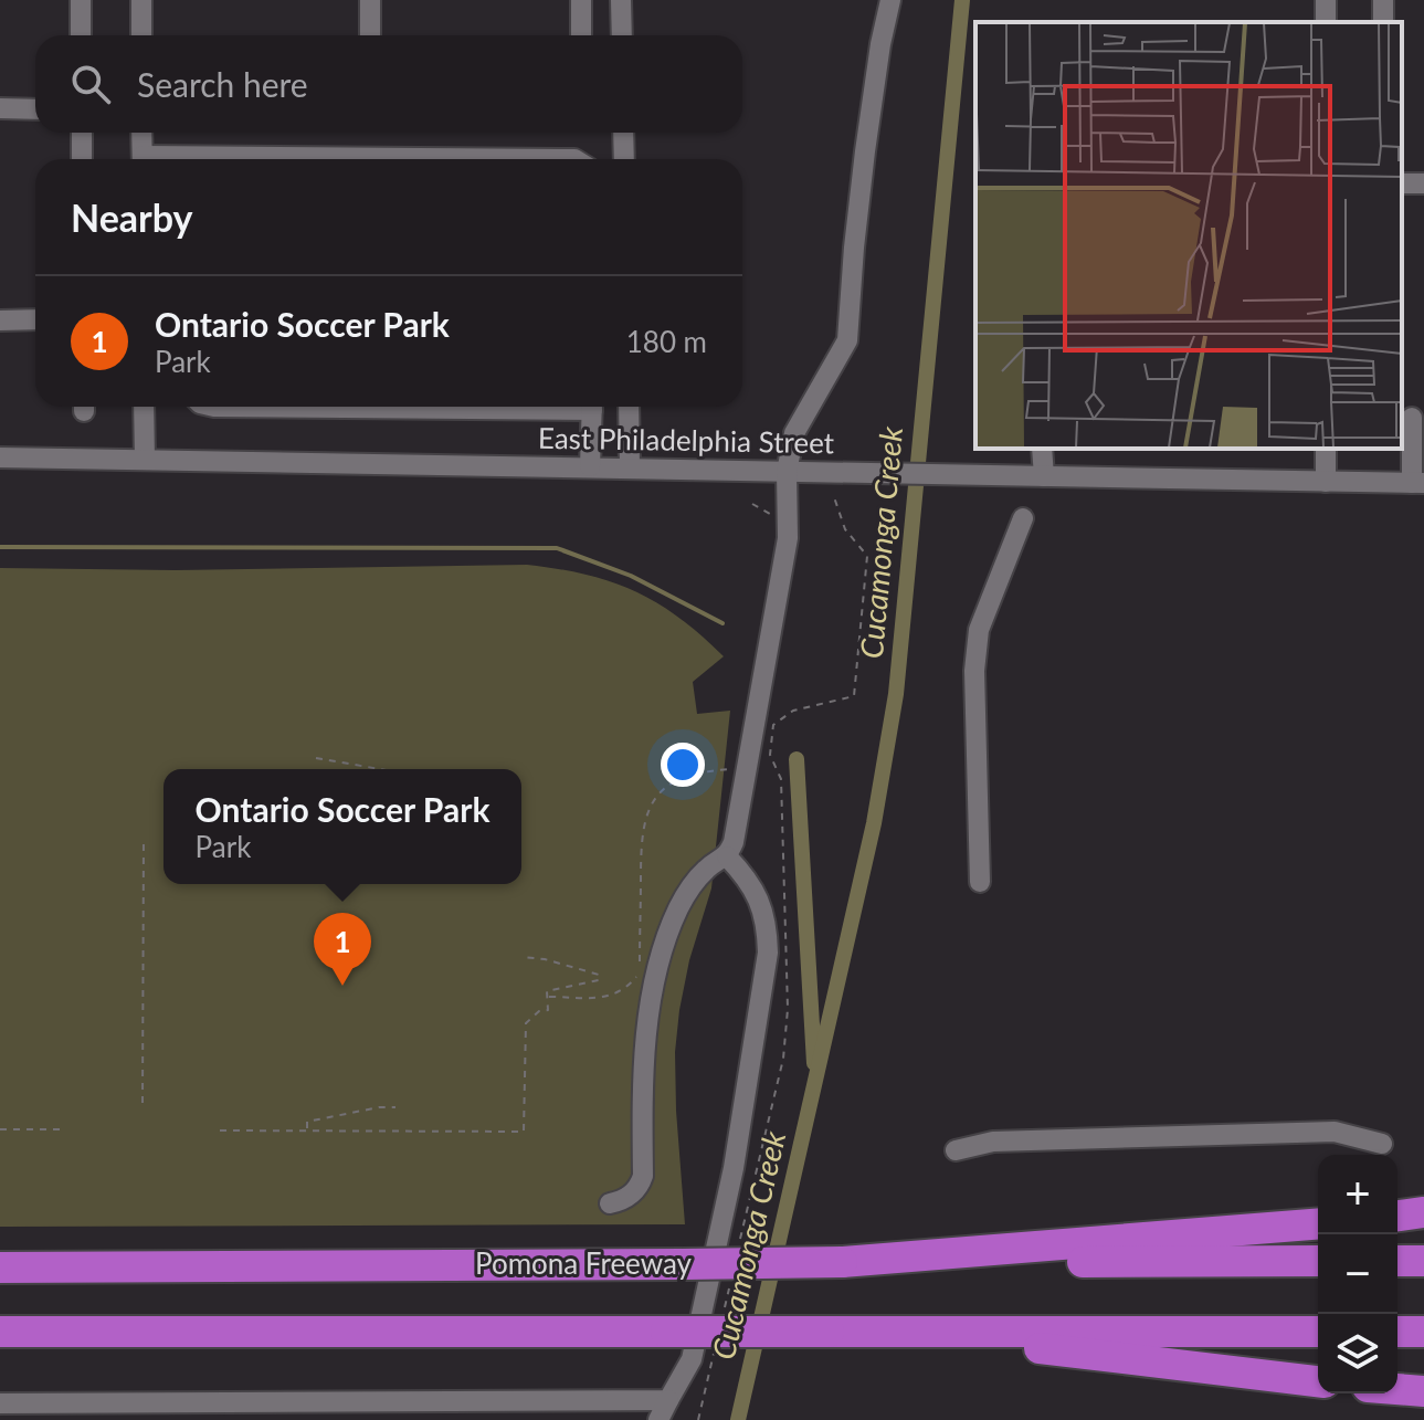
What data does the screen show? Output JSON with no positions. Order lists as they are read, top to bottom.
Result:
{
  "streets": {
    "highway": ["Pomona Freeway"],
    "street": ["East Philadelphia Street"]
  },
  "water": ["Cucamonga Creek"],
  "page": {
    "search": "Search here",
    "heading": "Nearby",
    "list": [
      {
        "mark": "1",
        "name": "Ontario Soccer Park",
        "note": "Park",
        "value": "180 m"
      }
    ],
    "popup": ["Ontario Soccer Park", "Park"],
    "pins": "1",
    "map_buttons": ["+", "−"]
  }
}
